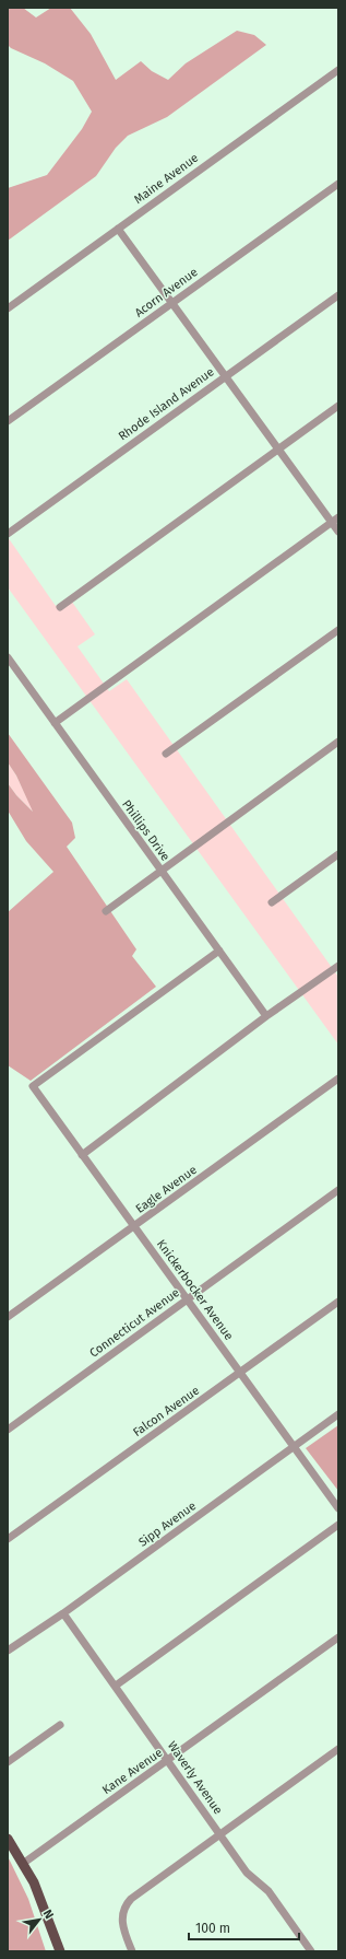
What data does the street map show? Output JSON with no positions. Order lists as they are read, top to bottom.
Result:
{
  "streets": {
    "street": [
      "Maine Avenue",
      "Acorn Avenue",
      "Rhode Island Avenue",
      "Phillips Drive",
      "Eagle Avenue",
      "Knickerbocker Avenue",
      "Connecticut Avenue",
      "Falcon Avenue",
      "Sipp Avenue",
      "Kane Avenue",
      "Waverly Avenue"
    ]
  },
  "crossings": [
    ["Phillips Drive", "Knickerbocker Avenue"],
    ["Eagle Avenue", "Knickerbocker Avenue"],
    ["Knickerbocker Avenue", "Connecticut Avenue"],
    ["Knickerbocker Avenue", "Falcon Avenue"],
    ["Knickerbocker Avenue", "Sipp Avenue"],
    ["Sipp Avenue", "Waverly Avenue"],
    ["Kane Avenue", "Waverly Avenue"]
  ],
  "scale_bar": "100 m",
  "north": "top right"
}
